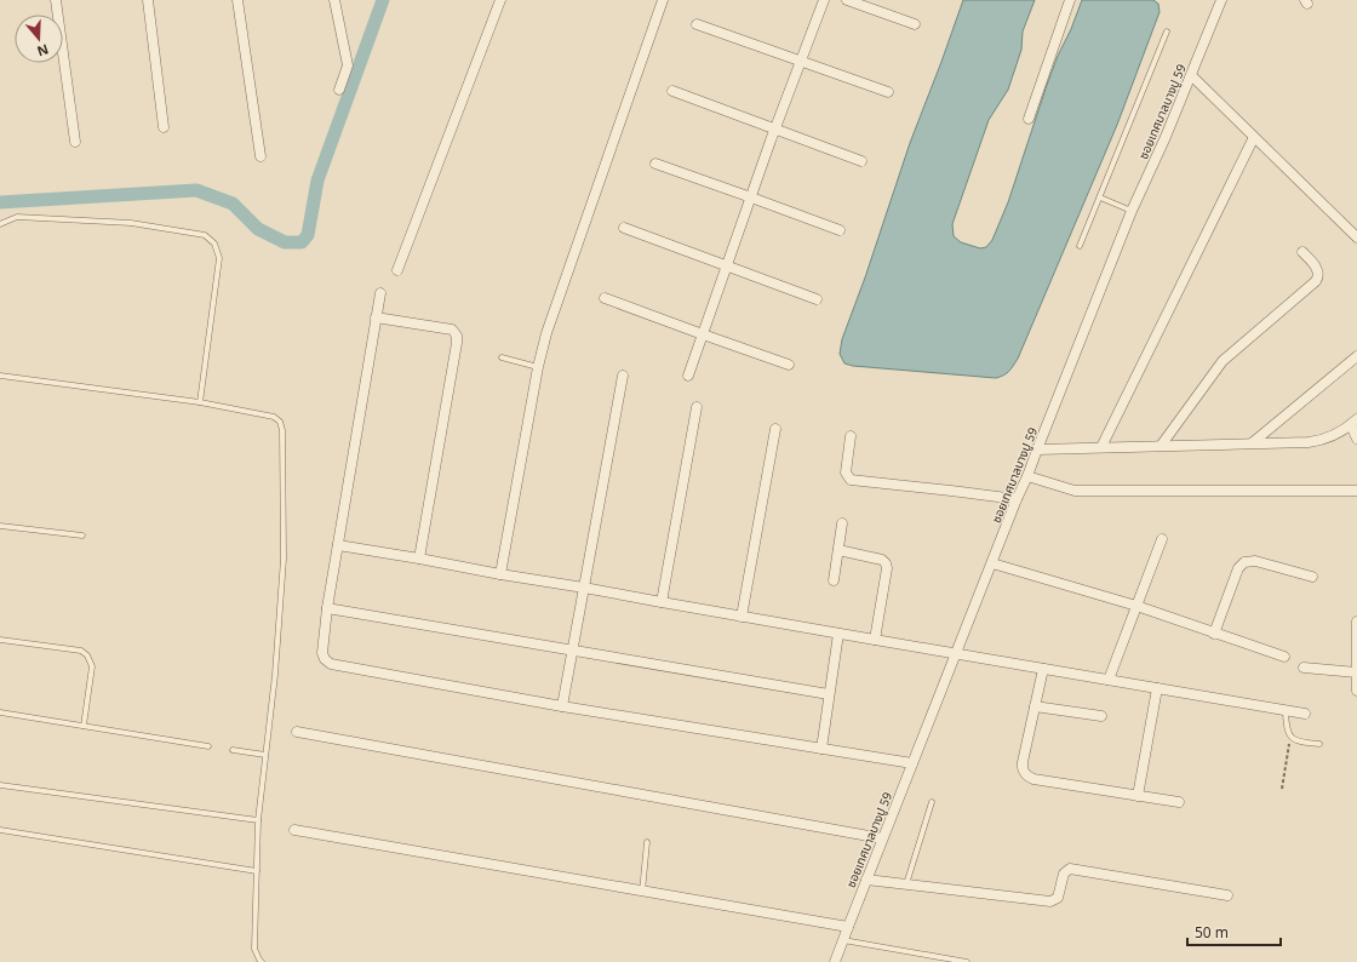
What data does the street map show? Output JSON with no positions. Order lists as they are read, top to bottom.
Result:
{
  "streets": {
    "street": ["ซอยเทศบาลบางปู 59"]
  },
  "scale_bar": "50 m",
  "north": "bottom"
}
